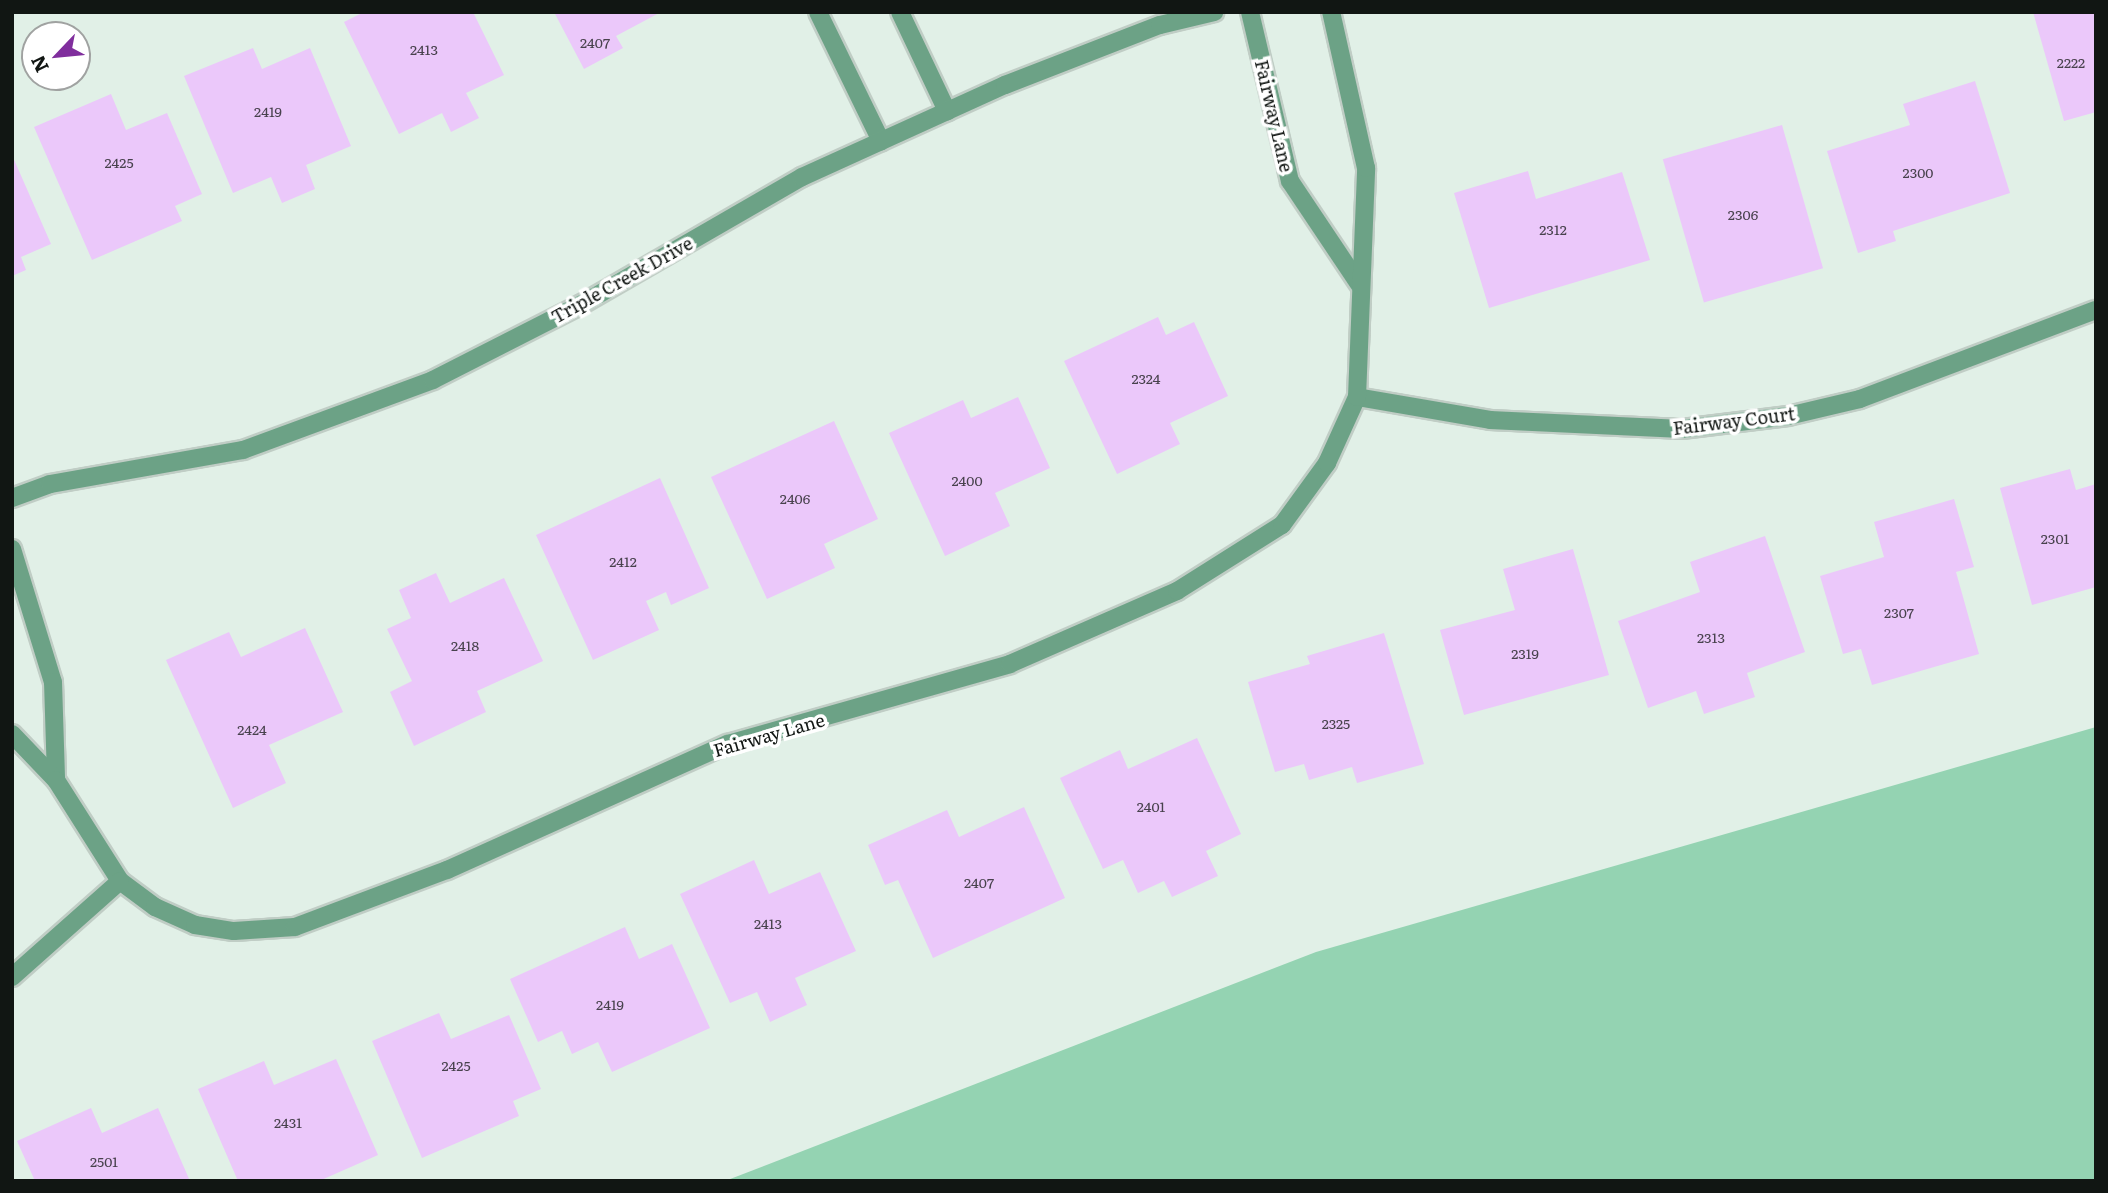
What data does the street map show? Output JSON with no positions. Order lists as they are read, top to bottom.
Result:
{
  "streets": {
    "street": ["Fairway Lane", "Triple Creek Drive", "Fairway Court"]
  },
  "crossings": [
    ["Fairway Lane", "Fairway Court"]
  ],
  "house_numbers": [
    "2407",
    "2413",
    "2222",
    "2419",
    "2425",
    "2300",
    "2306",
    "2312",
    "2324",
    "2400",
    "2406",
    "2301",
    "2412",
    "2307",
    "2313",
    "2418",
    "2319",
    "2325",
    "2424",
    "2401",
    "2407",
    "2413",
    "2419",
    "2425",
    "2431",
    "2501"
  ],
  "north": "bottom left"
}
